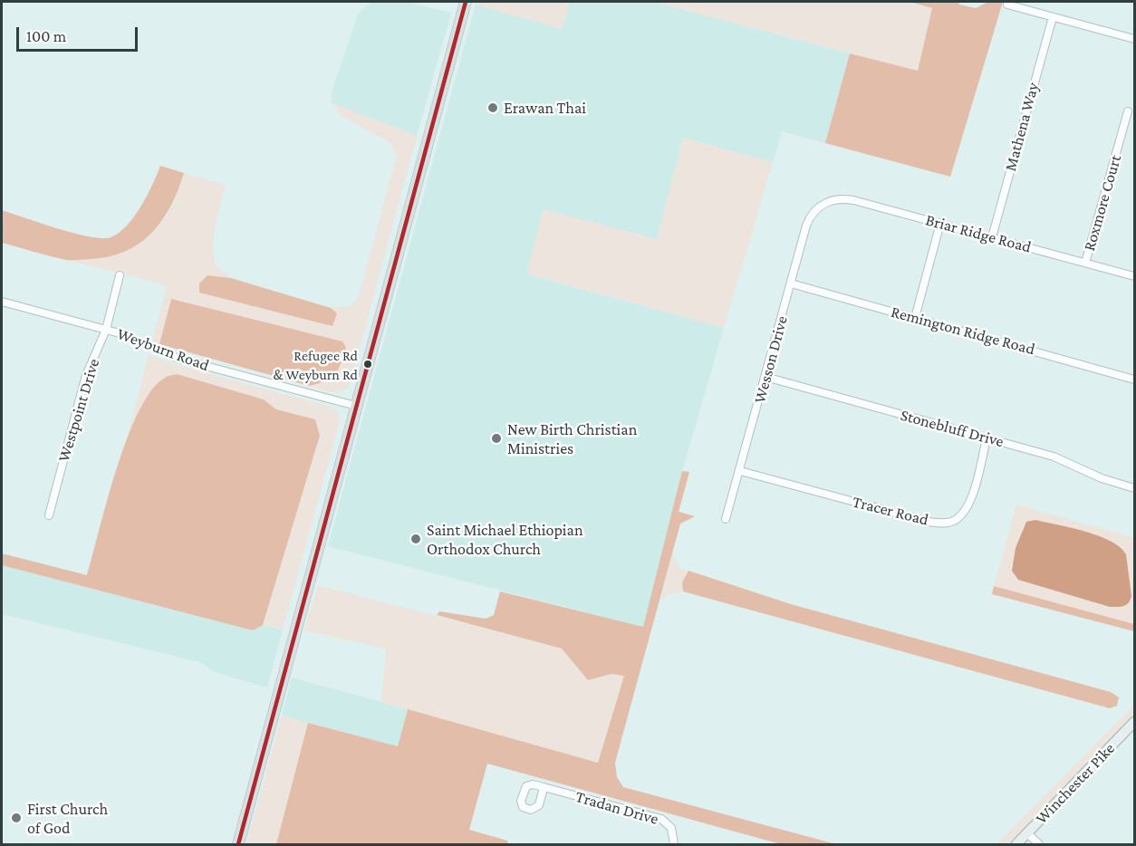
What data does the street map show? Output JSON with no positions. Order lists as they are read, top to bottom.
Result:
{
  "streets": {
    "main road": ["Winchester Pike"],
    "street": [
      "Mathena Way",
      "Roxmore Court",
      "Briar Ridge Road",
      "Remington Ridge Road",
      "Weyburn Road",
      "Wesson Drive",
      "Westpoint Drive",
      "Stonebluff Drive",
      "Tracer Road",
      "Tradan Drive"
    ]
  },
  "crossings": [
    ["Mathena Way", "Briar Ridge Road"],
    ["Roxmore Court", "Briar Ridge Road"],
    ["Briar Ridge Road", "Wesson Drive"],
    ["Remington Ridge Road", "Wesson Drive"],
    ["Weyburn Road", "Westpoint Drive"],
    ["Wesson Drive", "Stonebluff Drive"],
    ["Wesson Drive", "Tracer Road"],
    ["Stonebluff Drive", "Tracer Road"]
  ],
  "places": [
    "Erawan Thai",
    "Refugee Rd & Weyburn Rd",
    "New Birth Christian Ministries",
    "Saint Michael Ethiopian Orthodox Church",
    "First Church of God"
  ],
  "scale_bar": "100 m"
}
